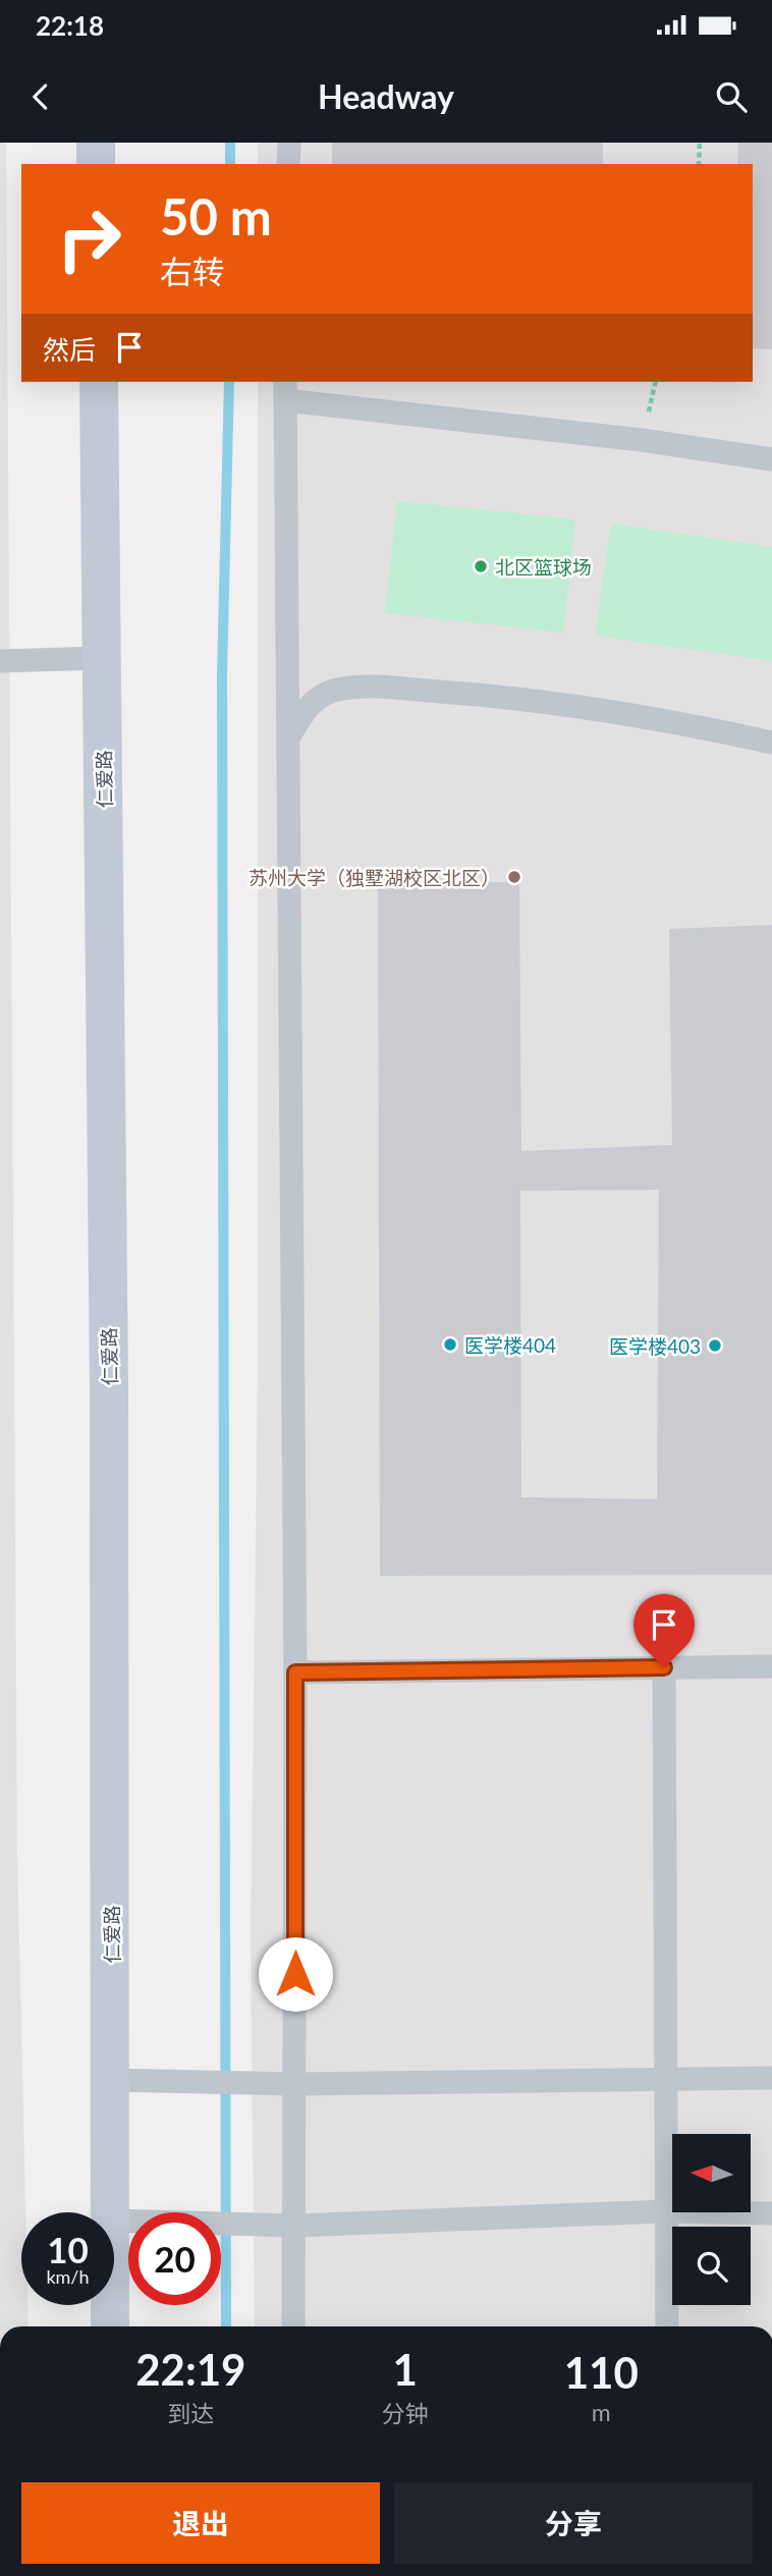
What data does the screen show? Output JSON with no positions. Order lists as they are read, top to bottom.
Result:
{
  "streets": {
    "main road": ["仁爱路"]
  },
  "places": [
    "北区篮球场",
    "苏州大学（独墅湖校区北区）",
    "医学楼404",
    "医学楼403"
  ],
  "north": "left",
  "page": {
    "status": "22:18",
    "header": "Headway",
    "turn": ["50 m", "右转"],
    "then": "然后",
    "speed": "10 km/h",
    "limit": "20",
    "eta": [
      "22:19",
      "到达",
      "1",
      "分钟",
      "110",
      "m"
    ],
    "buttons": ["退出", "分享"]
  }
}
